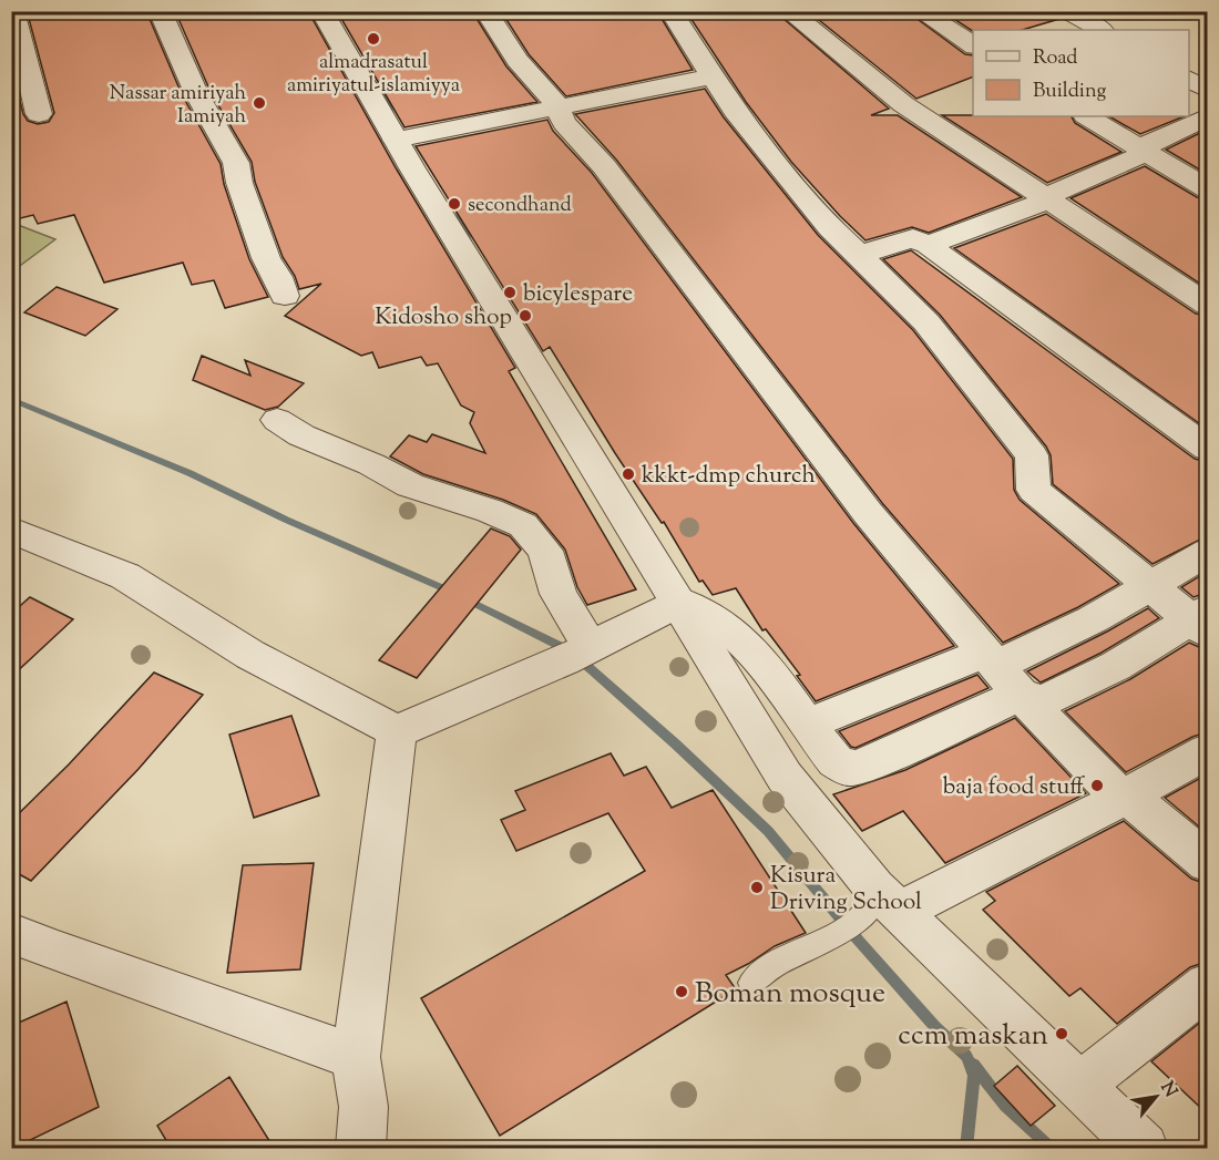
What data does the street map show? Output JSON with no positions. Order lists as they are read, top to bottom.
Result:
{
  "places": [
    "almadrasatul amiriyatul-islamiyya",
    "Nassar amiriyah Iamiyah",
    "secondhand",
    "bicylespare",
    "Kidosho shop",
    "kkkt-dmp church",
    "baja food stuff",
    "Kisura Driving School",
    "Boman mosque",
    "ccm maskan"
  ],
  "legend": ["Road", "Building"],
  "north": "top right"
}
